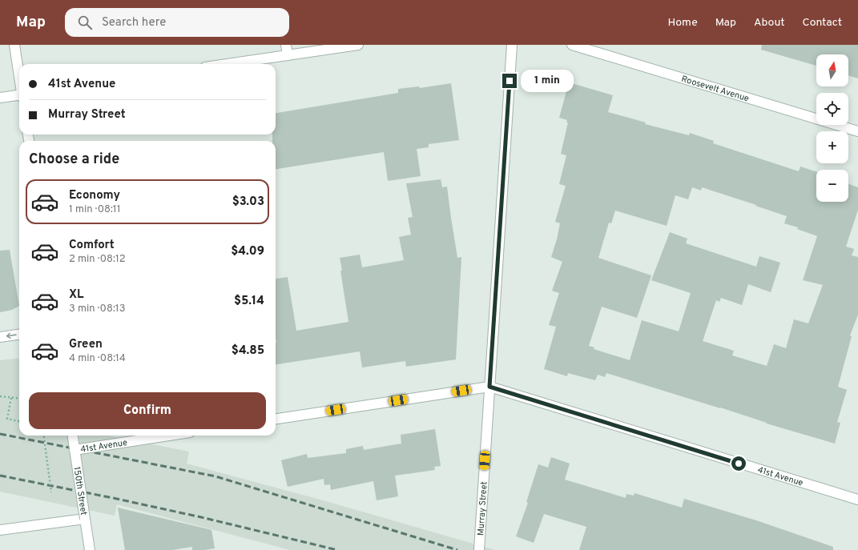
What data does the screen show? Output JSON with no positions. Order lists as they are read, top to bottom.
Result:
{
  "streets": {
    "street": [
      "Roosevelt Avenue",
      "41st Avenue",
      "150th Street",
      "Murray Street"
    ]
  },
  "crossings": [
    ["41st Avenue", "150th Street"],
    ["41st Avenue", "Murray Street"]
  ],
  "north": "top",
  "page": {
    "header": "Map",
    "search": "Search here",
    "nav": [
      "Home",
      "Map",
      "About",
      "Contact"
    ],
    "map_buttons": ["+", "−"],
    "banner": ["41st Avenue", "Murray Street"],
    "bubble": "1 min",
    "heading": "Choose a ride",
    "list": [
      {
        "name": "Economy",
        "note": "1 min · 08:11",
        "value": "$3.03"
      },
      {
        "name": "Comfort",
        "note": "2 min · 08:12",
        "value": "$4.09"
      },
      {
        "name": "XL",
        "note": "3 min · 08:13",
        "value": "$5.14"
      },
      {
        "name": "Green",
        "note": "4 min · 08:14",
        "value": "$4.85"
      }
    ],
    "buttons": "Confirm"
  }
}
